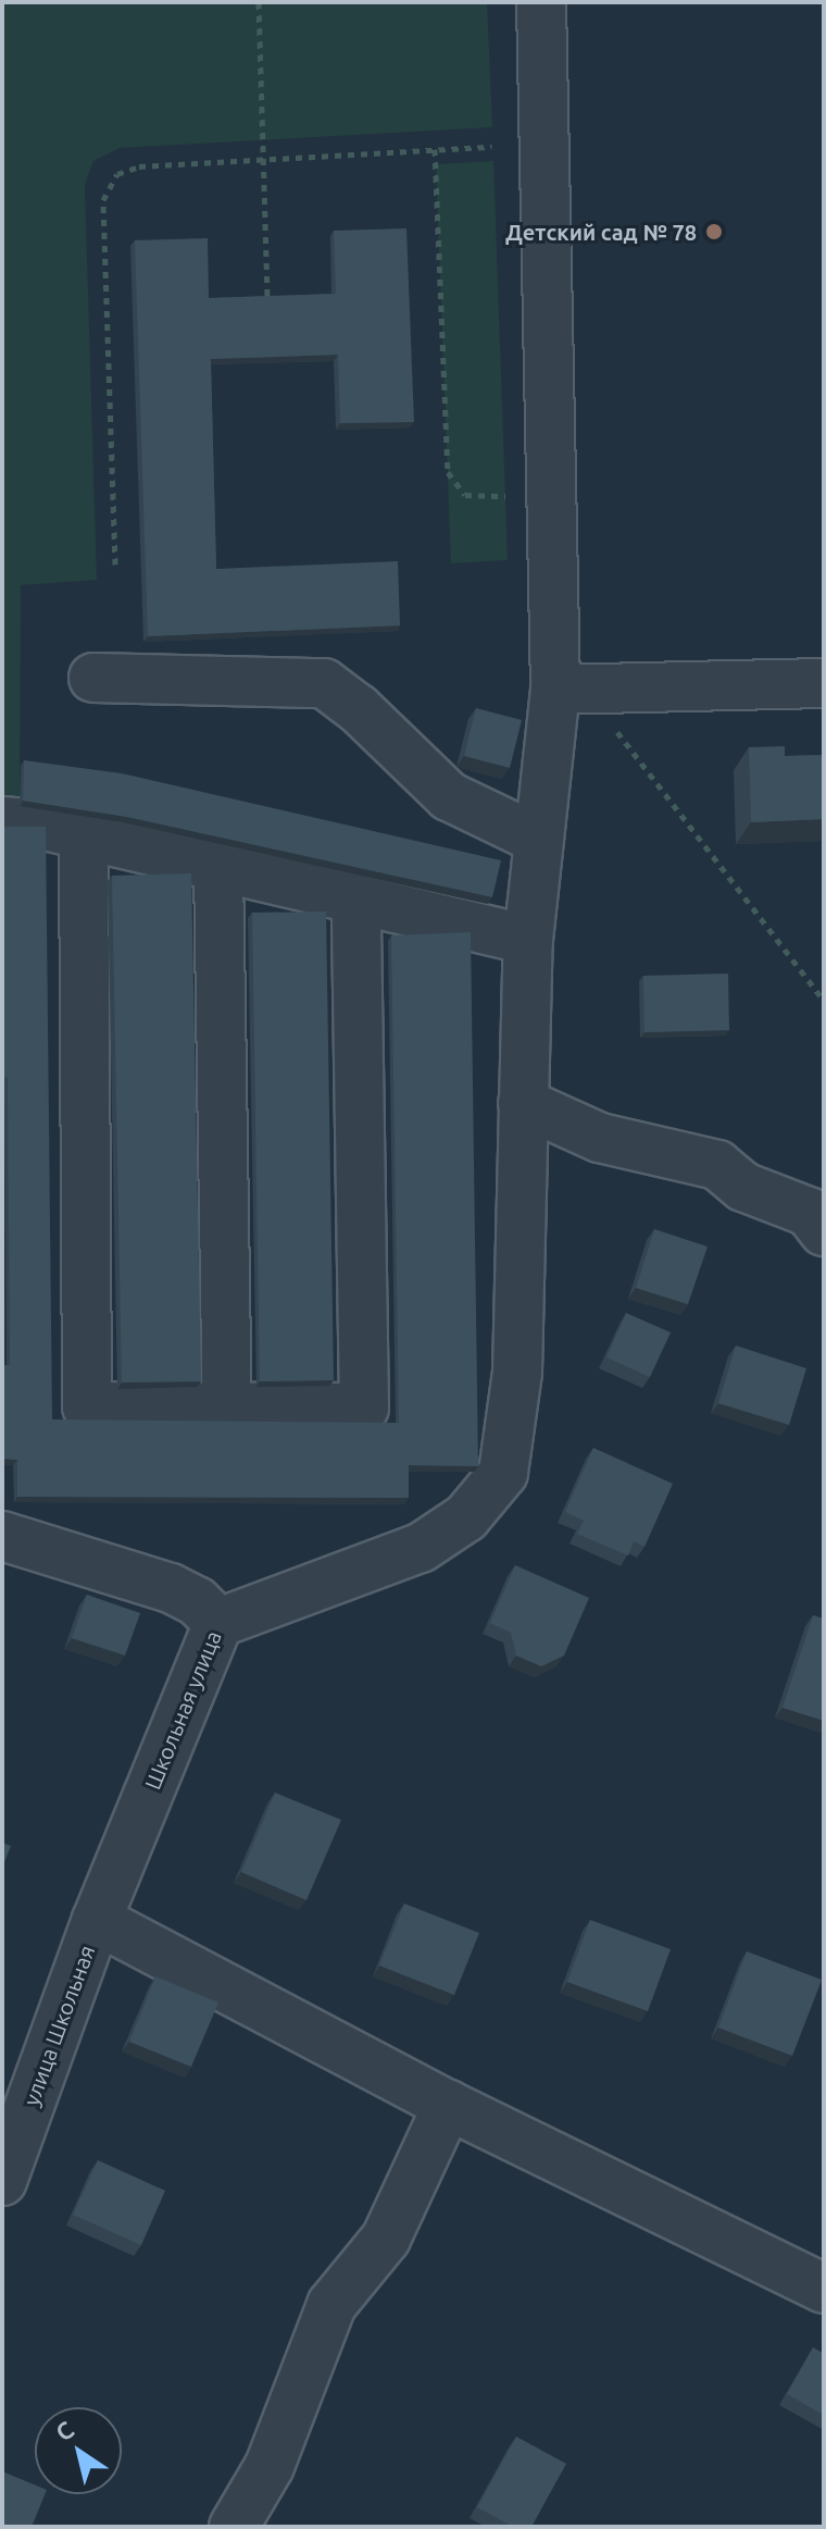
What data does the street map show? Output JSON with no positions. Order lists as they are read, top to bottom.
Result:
{
  "streets": {
    "street": ["Школьная улица", "улица Школьная"]
  },
  "crossings": [
    ["Школьная улица", "улица Школьная"]
  ],
  "places": ["Детский сад № 78"],
  "north": "top left"
}
